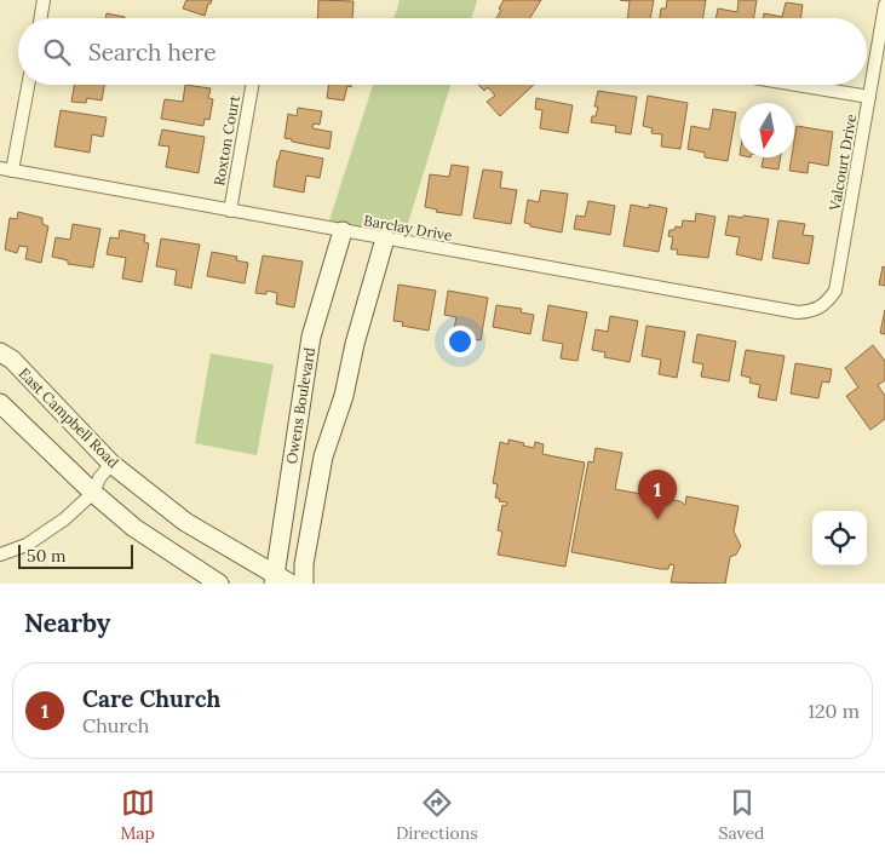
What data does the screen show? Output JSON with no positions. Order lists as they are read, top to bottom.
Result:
{
  "streets": {
    "street": [
      "Roxton Court",
      "Valcourt Drive",
      "Barclay Drive",
      "Owens Boulevard",
      "East Campbell Road"
    ]
  },
  "crossings": [
    ["Roxton Court", "Barclay Drive"],
    ["Valcourt Drive", "Barclay Drive"],
    ["Barclay Drive", "Owens Boulevard"],
    ["Owens Boulevard", "East Campbell Road"]
  ],
  "scale_bar": "50 m",
  "north": "bottom",
  "page": {
    "search": "Search here",
    "pins": "1",
    "scale": "50 m",
    "heading": "Nearby",
    "list": [
      {
        "mark": "1",
        "name": "Care Church",
        "note": "Church",
        "value": "120 m"
      }
    ],
    "nav": ["Map", "Directions", "Saved"]
  }
}
